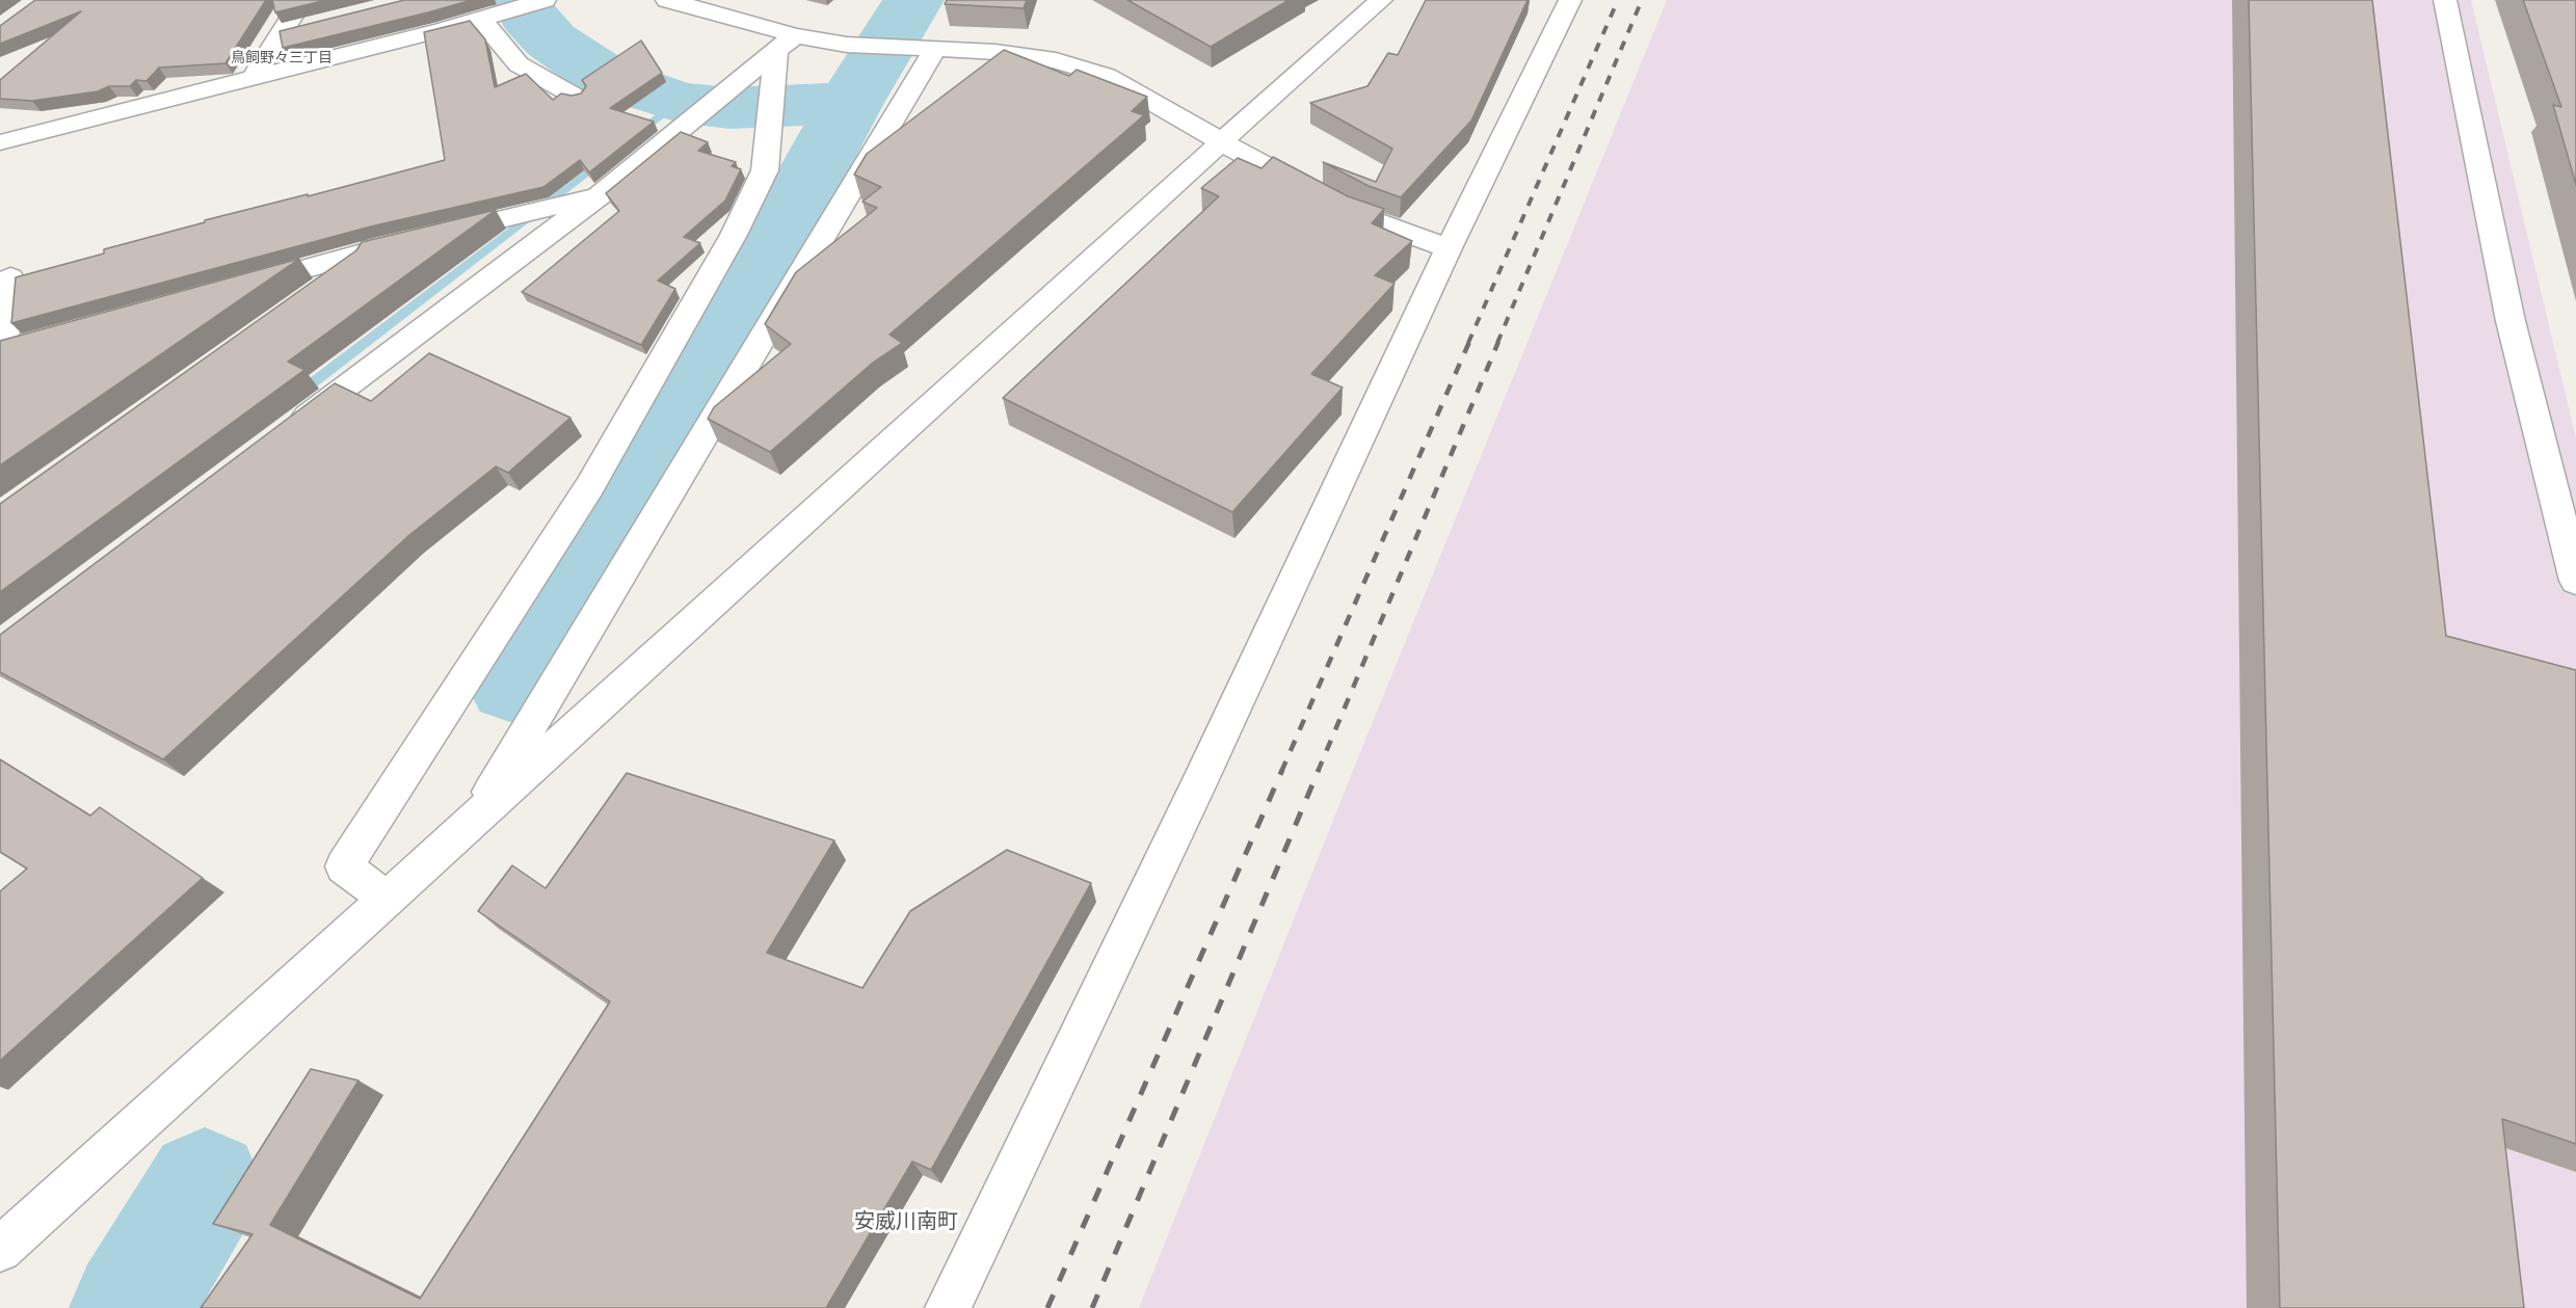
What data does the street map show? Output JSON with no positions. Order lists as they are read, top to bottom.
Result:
{
  "districts": ["鳥飼野々三丁目", "安威川南町"]
}
